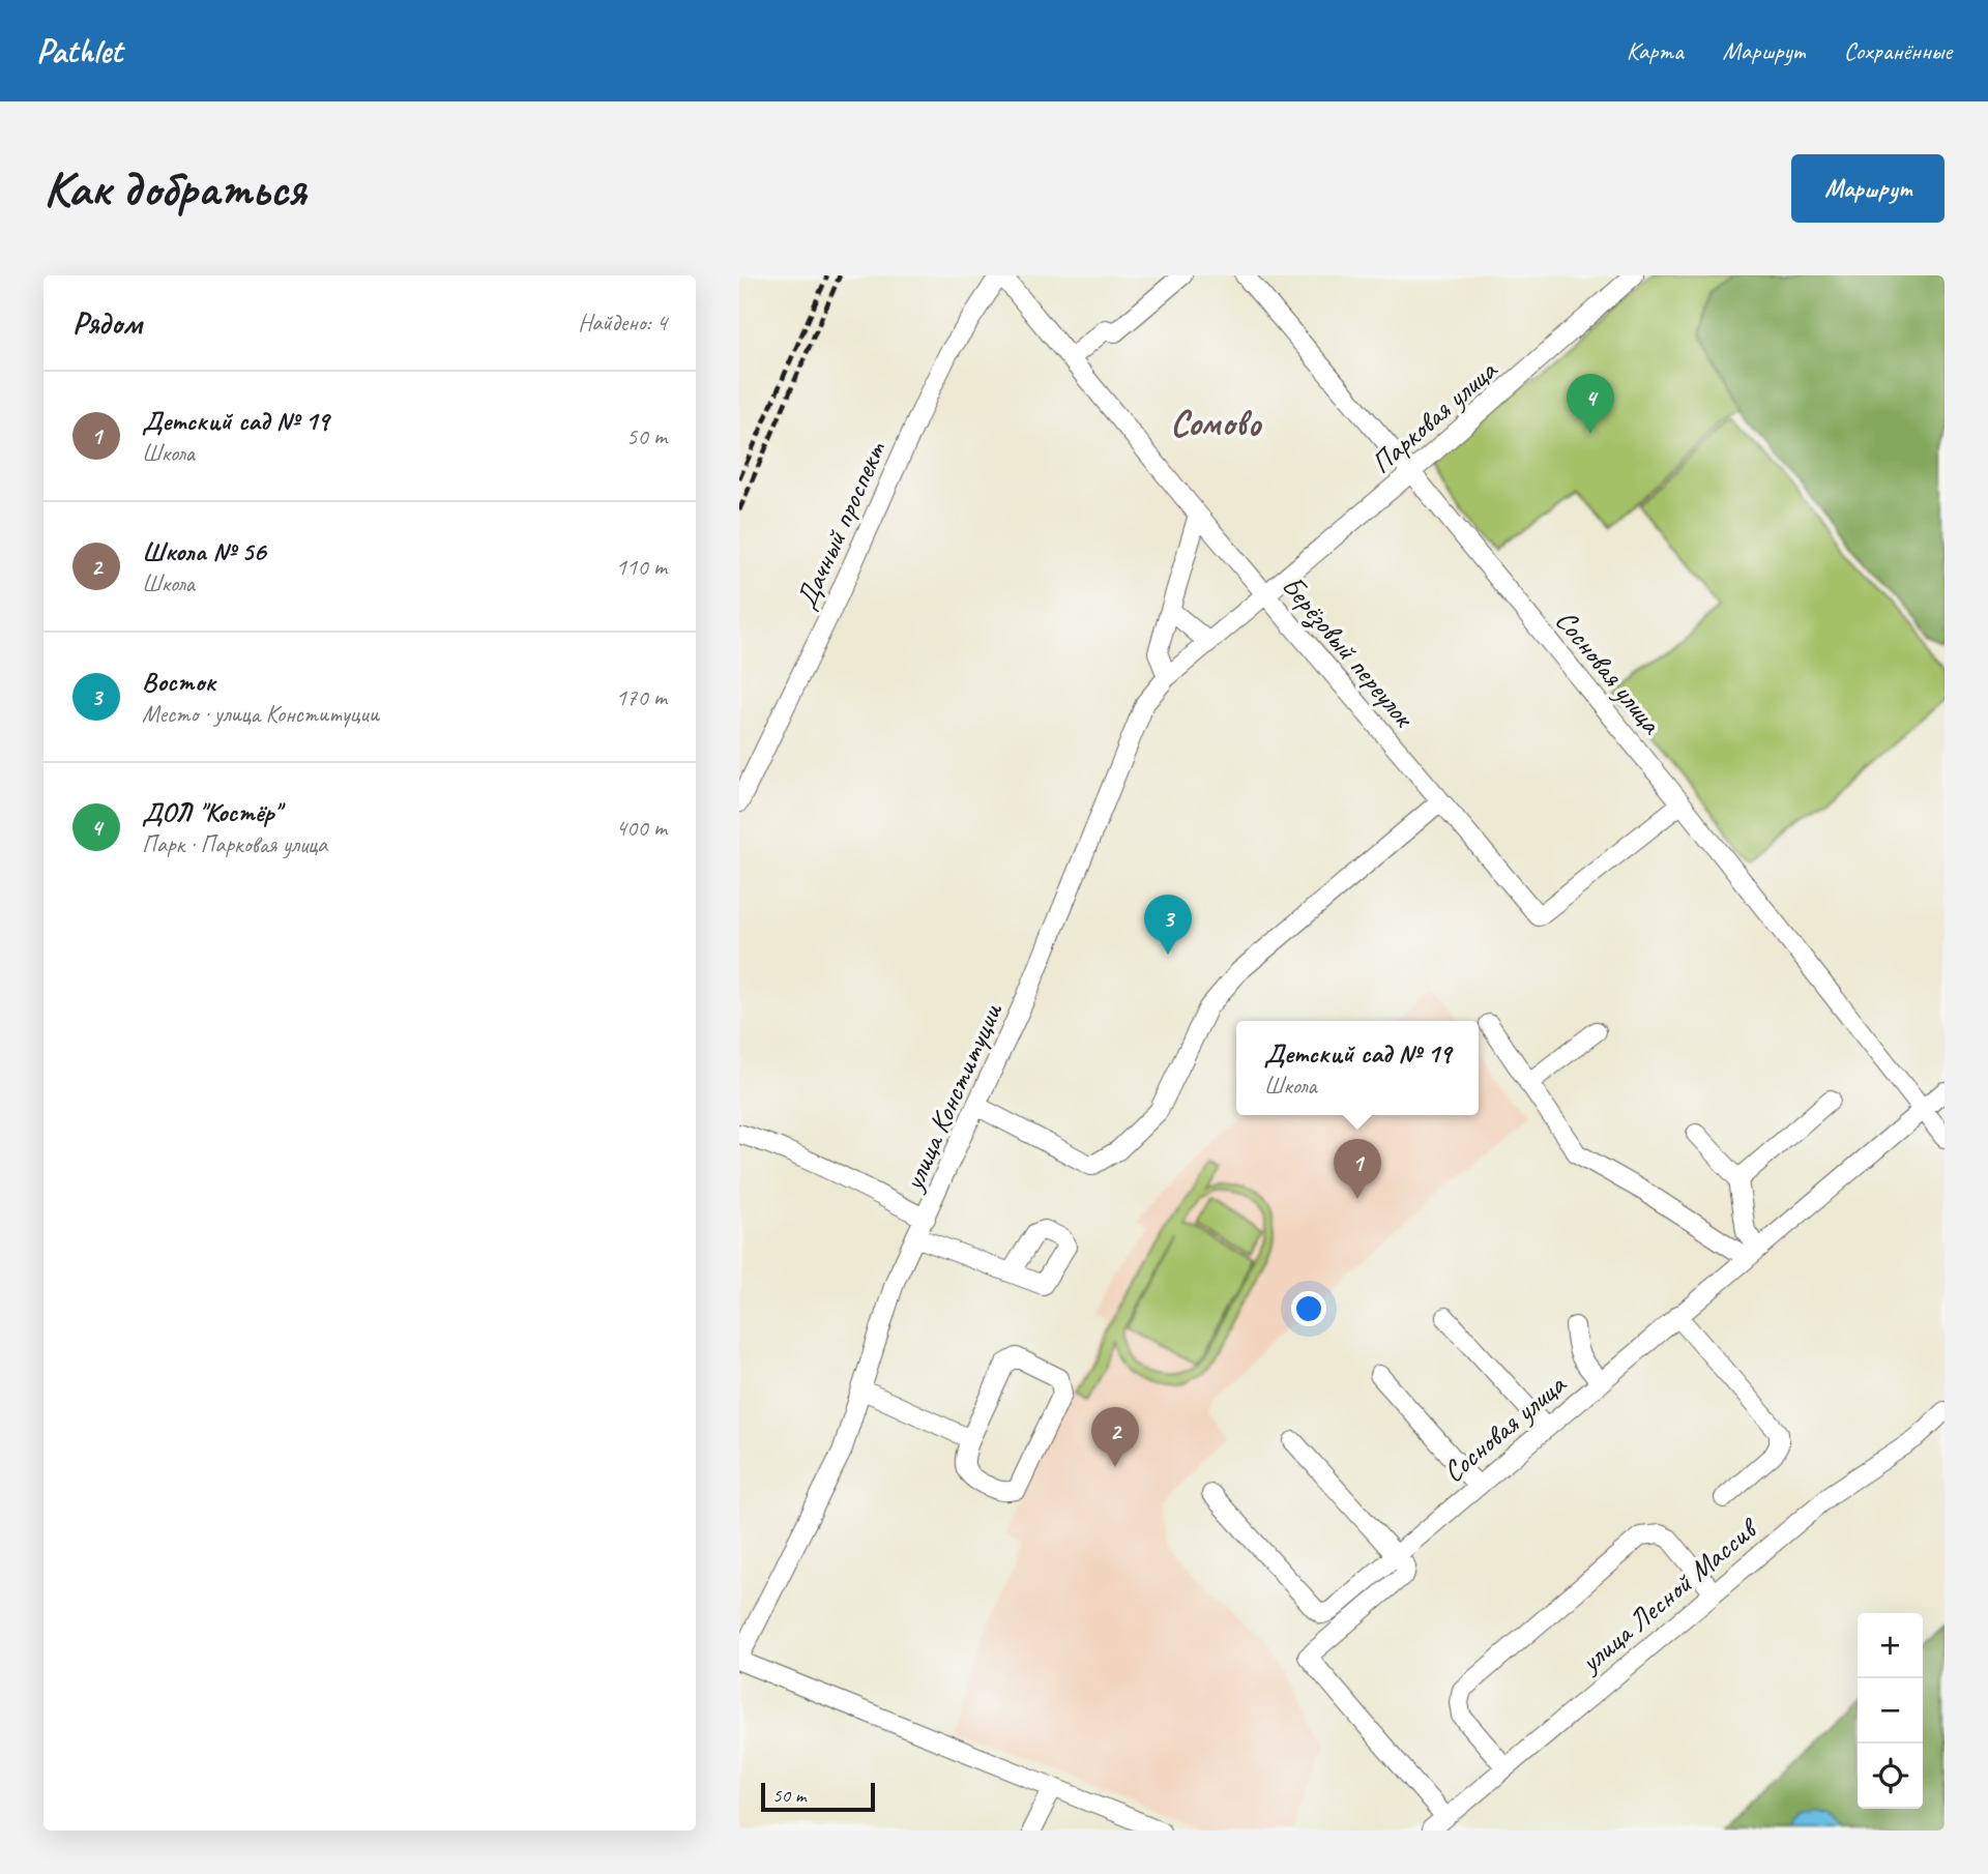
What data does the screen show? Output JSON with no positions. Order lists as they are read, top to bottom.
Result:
{
  "streets": {
    "street": [
      "Парковая улица",
      "Дачный проспект",
      "Берёзовый переулок",
      "Сосновая улица",
      "улица Конституции",
      "улица Лесной Массив"
    ]
  },
  "crossings": [
    ["Парковая улица", "Берёзовый переулок"],
    ["Парковая улица", "Сосновая улица"],
    ["Парковая улица", "улица Конституции"],
    ["Дачный проспект", "Берёзовый переулок"],
    ["Берёзовый переулок", "Сосновая улица"],
    ["Берёзовый переулок", "улица Конституции"]
  ],
  "districts": ["Сомово"],
  "scale_bar": "50 m",
  "page": {
    "header": "Pathlet",
    "nav": ["Карта", "Маршрут", "Сохранённые"],
    "buttons": "Маршрут",
    "title": "Как добраться",
    "heading": ["Рядом", "Найдено: 4"],
    "list": [
      {
        "mark": "1",
        "name": "Детский сад № 19",
        "note": "Школа",
        "value": "50 m"
      },
      {
        "mark": "2",
        "name": "Школа № 56",
        "note": "Школа",
        "value": "110 m"
      },
      {
        "mark": "3",
        "name": "Восток",
        "note": "Место · улица Конституции",
        "value": "170 m"
      },
      {
        "mark": "4",
        "name": "ДОЛ \"Костёр\"",
        "note": "Парк · Парковая улица",
        "value": "400 m"
      }
    ],
    "pins": [
      "4",
      "3",
      "1",
      "2"
    ],
    "popup": ["Детский сад № 19", "Школа"],
    "map_buttons": ["+", "−"],
    "scale": "50 m"
  }
}
